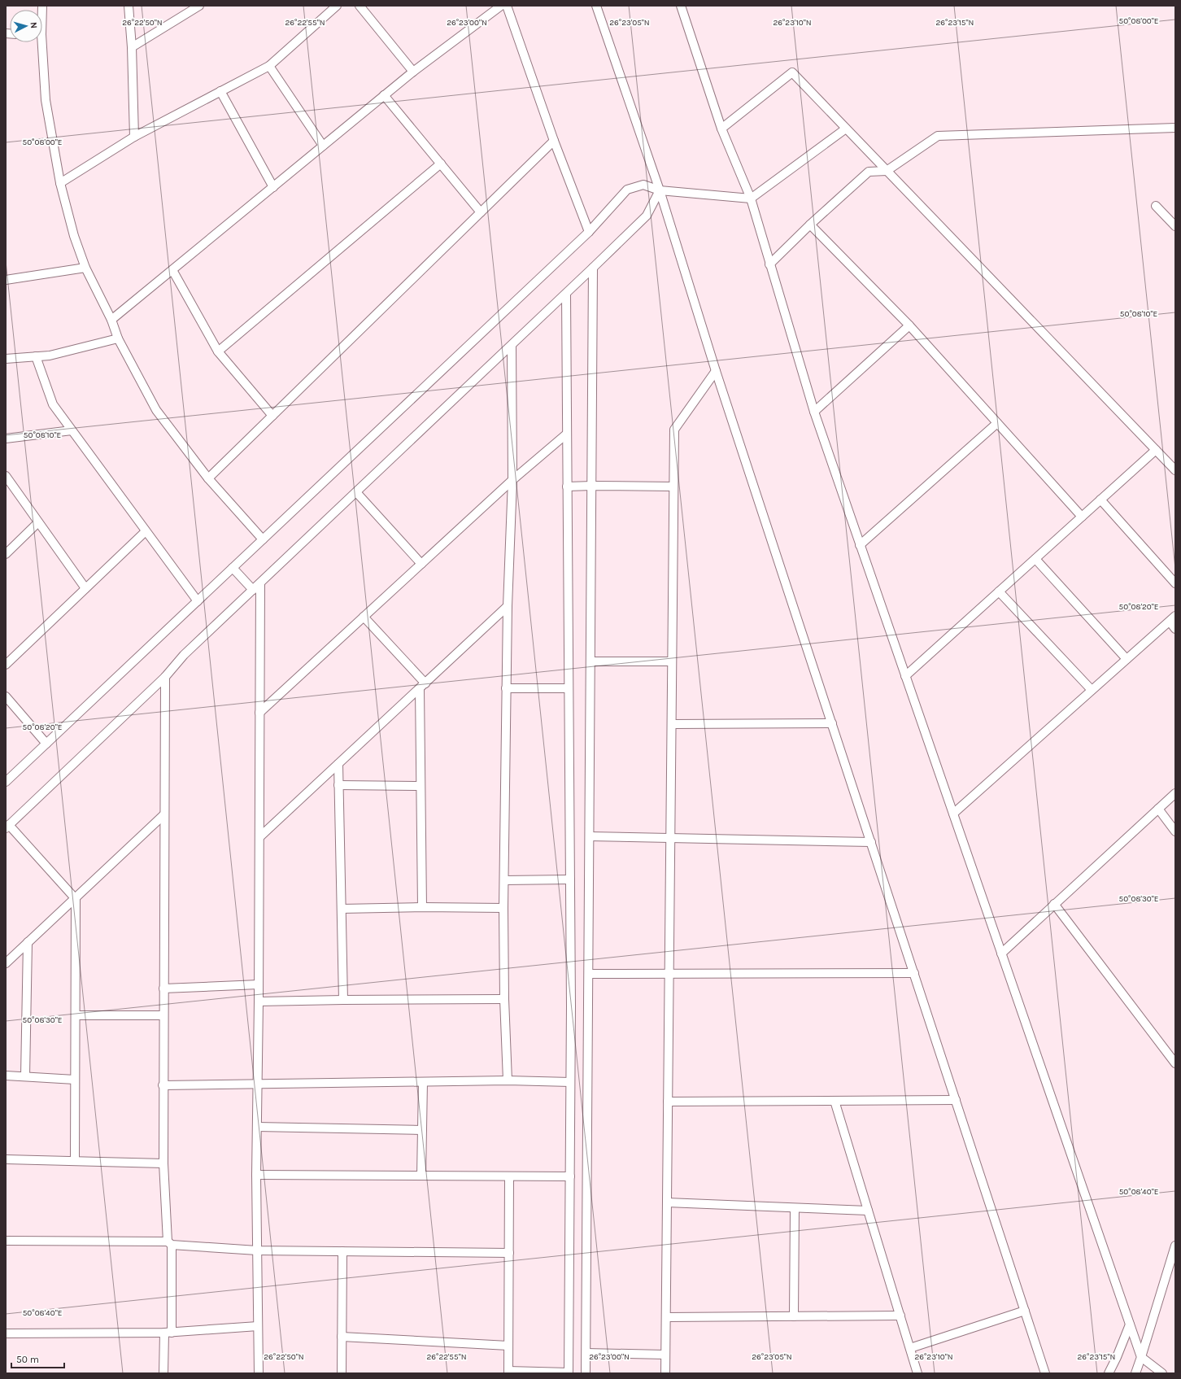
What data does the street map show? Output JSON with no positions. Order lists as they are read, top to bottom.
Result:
{
  "scale_bar": "50 m",
  "north": "right",
  "coordinates": [
    "50°08'00\"E",
    "26°22'50\"N",
    "26°22'55\"N",
    "26°23'00\"N",
    "26°23'05\"N",
    "26°23'10\"N",
    "26°23'15\"N",
    "50°08'10\"E",
    "50°08'20\"E",
    "50°08'30\"E",
    "50°08'40\"E"
  ]
}
